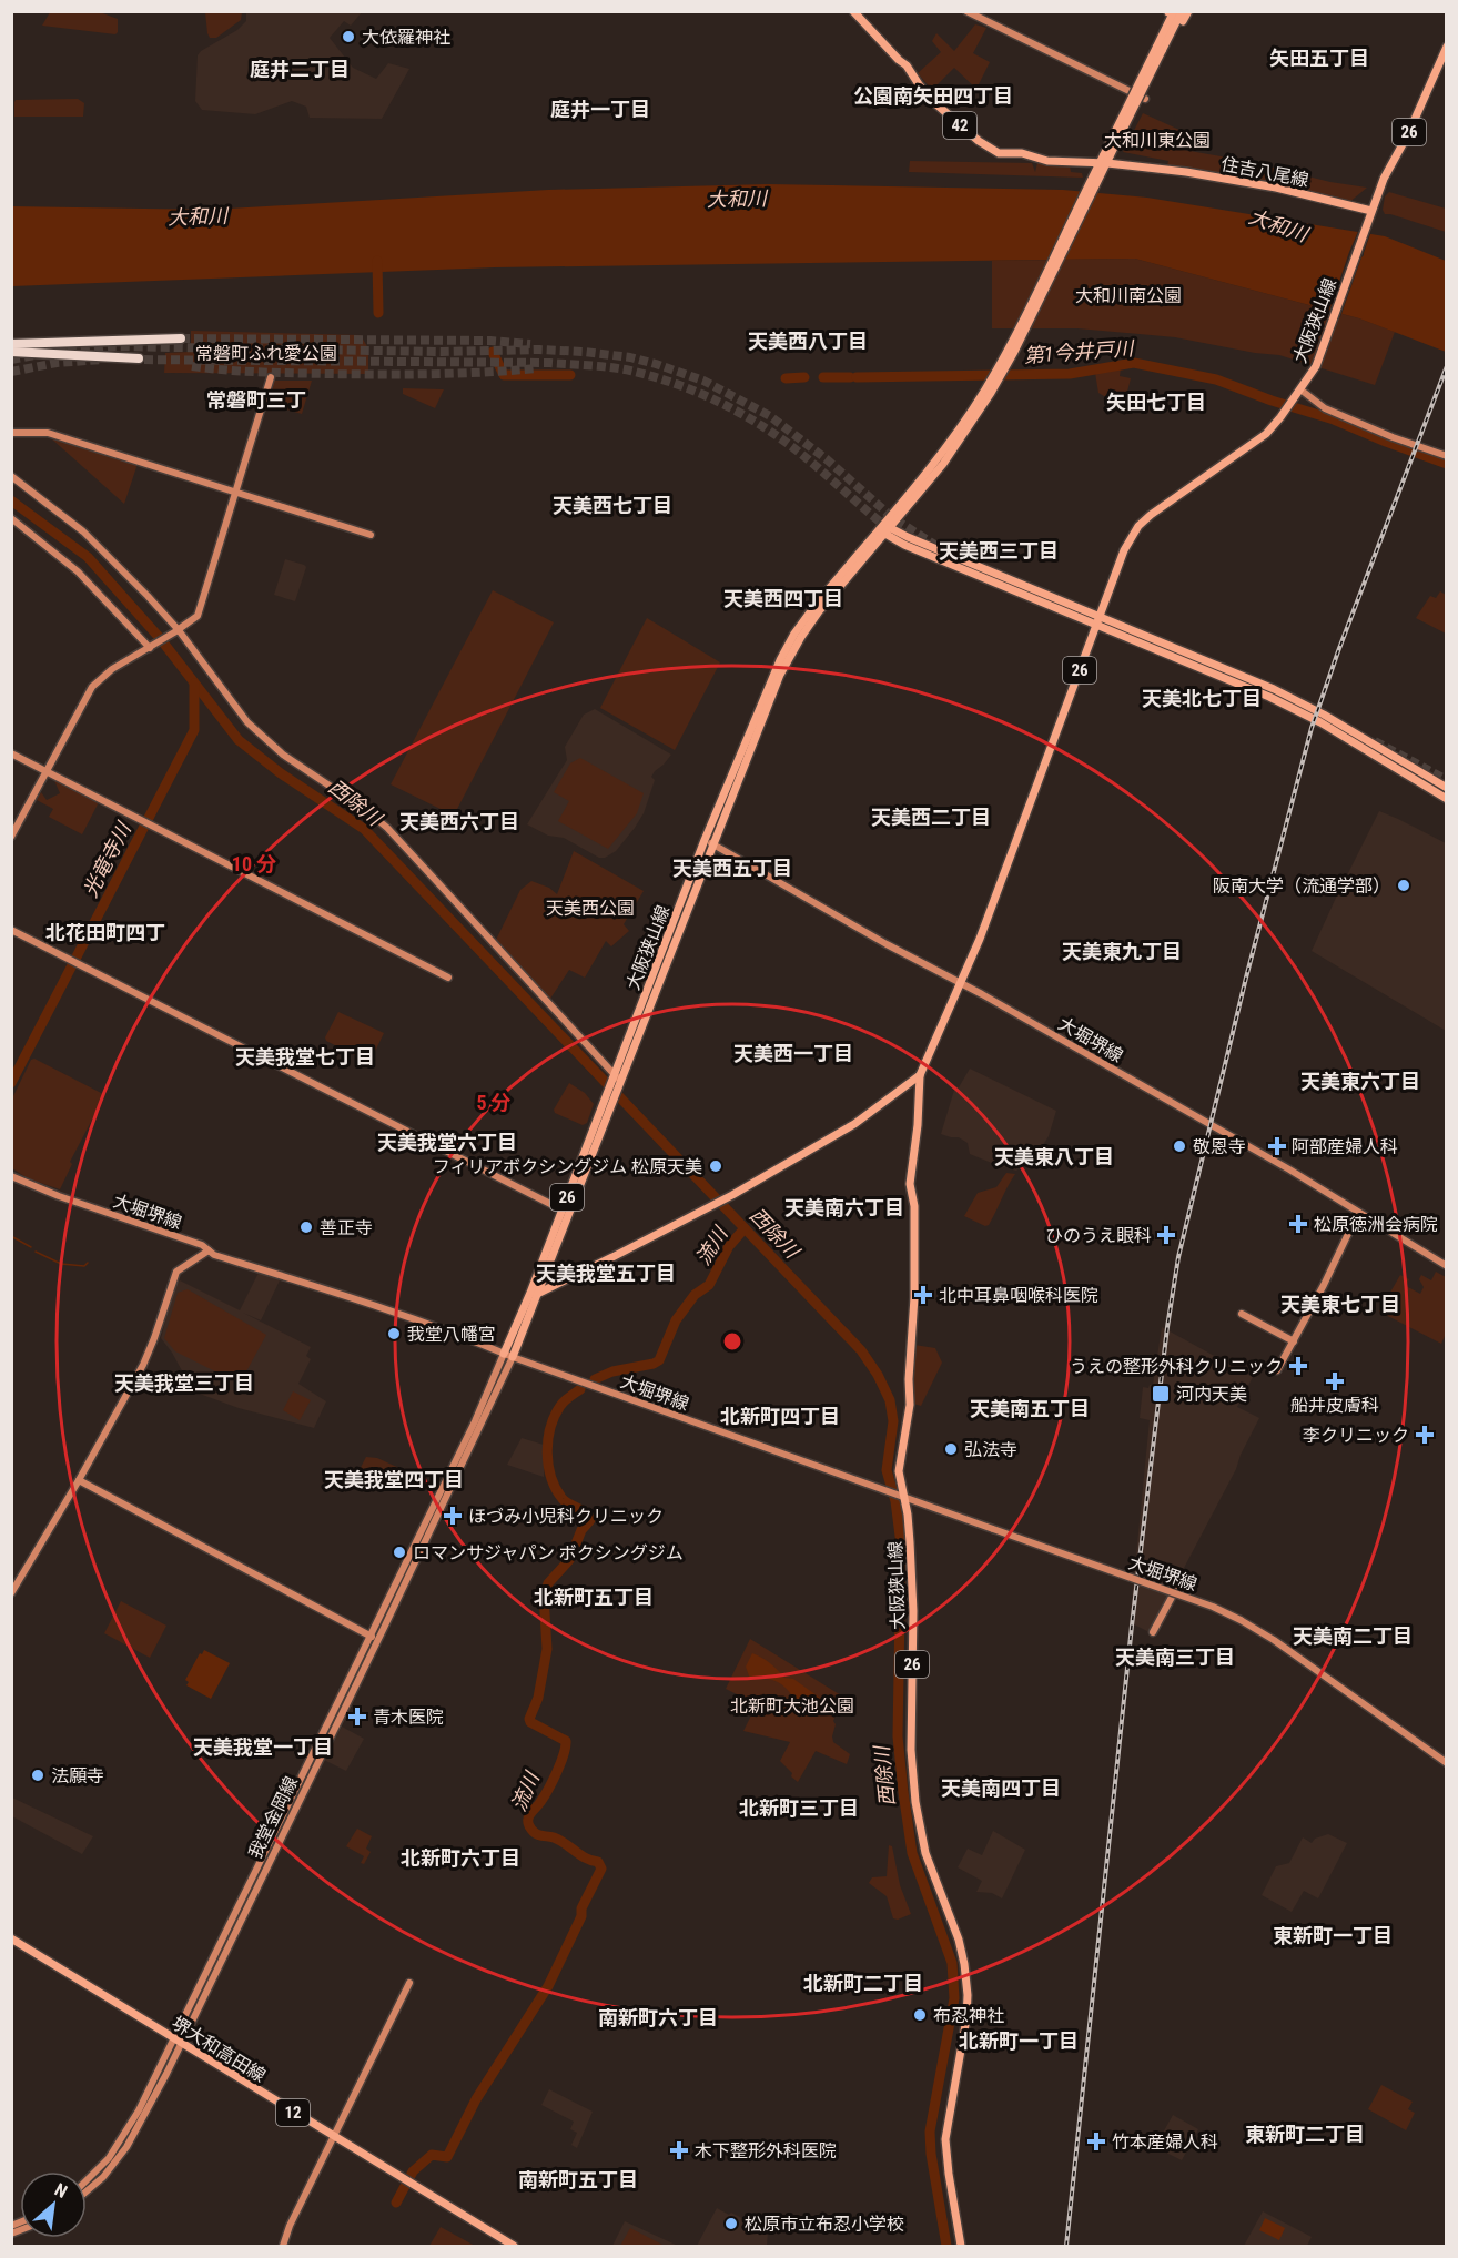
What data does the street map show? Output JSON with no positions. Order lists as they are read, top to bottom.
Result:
{
  "streets": {
    "main road": [
      "42",
      "26",
      "住吉八尾線",
      "大阪狭山線",
      "堺大和高田線",
      "12"
    ],
    "street": ["大堀堺線", "我堂金岡線"]
  },
  "crossings": [
    ["住吉八尾線", "大阪狭山線"],
    ["大阪狭山線", "大堀堺線"],
    ["大阪狭山線", "我堂金岡線"],
    ["大堀堺線", "我堂金岡線"],
    ["我堂金岡線", "堺大和高田線"]
  ],
  "districts": [
    "矢田五丁目",
    "庭井二丁目",
    "公園南矢田四丁目",
    "庭井一丁目",
    "天美西八丁目",
    "常磐町三丁",
    "矢田七丁目",
    "天美西七丁目",
    "天美西三丁目",
    "天美西四丁目",
    "天美北七丁目",
    "天美西二丁目",
    "天美西六丁目",
    "天美西五丁目",
    "北花田町四丁",
    "天美東九丁目",
    "天美西一丁目",
    "天美我堂七丁目",
    "天美東六丁目",
    "天美我堂六丁目",
    "天美東八丁目",
    "天美南六丁目",
    "天美我堂五丁目",
    "天美東七丁目",
    "天美我堂三丁目",
    "天美南五丁目",
    "北新町四丁目",
    "天美我堂四丁目",
    "北新町五丁目",
    "天美南二丁目",
    "天美南三丁目",
    "天美我堂一丁目",
    "天美南四丁目",
    "北新町三丁目",
    "北新町六丁目",
    "東新町一丁目",
    "北新町二丁目",
    "南新町六丁目",
    "北新町一丁目",
    "東新町二丁目",
    "南新町五丁目"
  ],
  "water": [
    "大和川",
    "第1今井戸川",
    "西除川",
    "光竜寺川",
    "流川"
  ],
  "parks": [
    "大和川東公園",
    "大和川南公園",
    "常磐町ふれ愛公園",
    "天美西公園",
    "北新町大池公園"
  ],
  "places": {
    "other": [
      "大依羅神社",
      "阪南大学（流通学部）",
      "敬恩寺",
      "フィリアボクシングジム 松原天美",
      "善正寺",
      "我堂八幡宮",
      "弘法寺",
      "ロマンサジャパン ボクシングジム",
      "法願寺",
      "布忍神社",
      "松原市立布忍小学校"
    ],
    "health": [
      "阿部産婦人科",
      "松原徳洲会病院",
      "ひのうえ眼科",
      "北中耳鼻咽喉科医院",
      "うえの整形外科クリニック",
      "船井皮膚科",
      "李クリニック",
      "ほづみ小児科クリニック",
      "青木医院",
      "竹本産婦人科",
      "木下整形外科医院"
    ],
    "transit": ["河内天美"]
  },
  "north": "top right",
  "rings": ["10 分", "5 分"]
}
